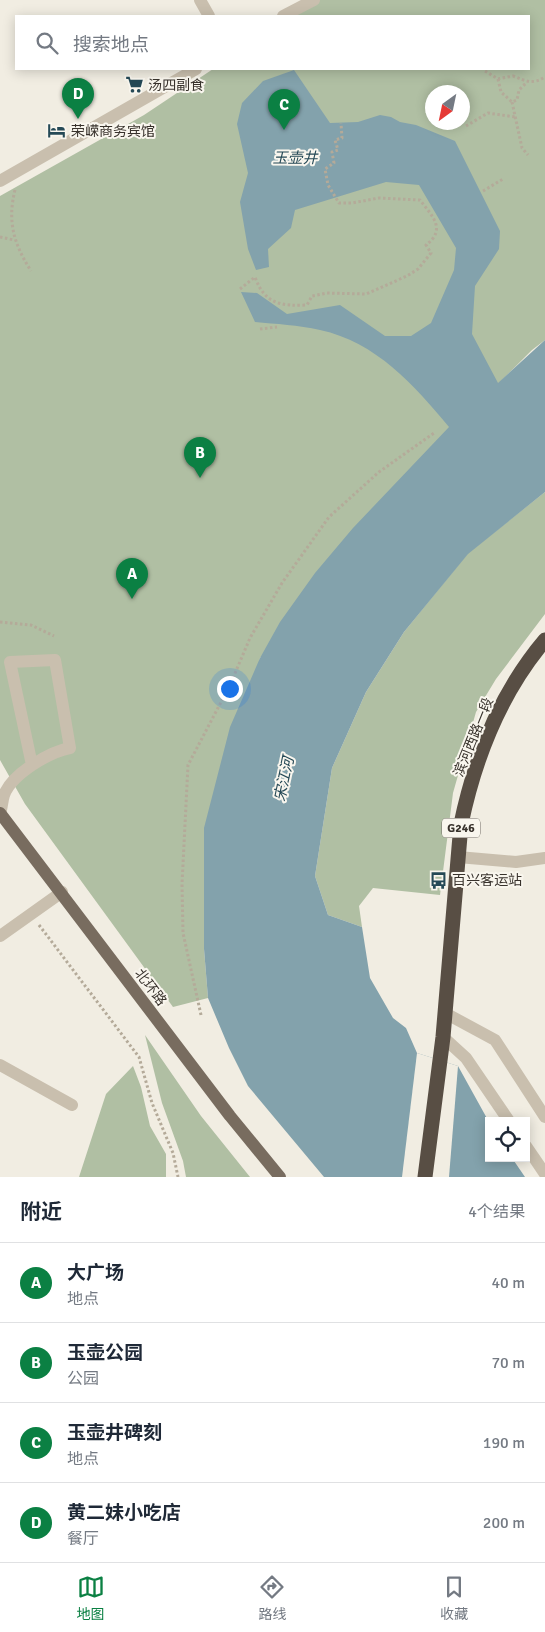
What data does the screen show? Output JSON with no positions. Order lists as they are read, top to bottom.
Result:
{
  "streets": {
    "highway": ["滨河西路一段", "G246"],
    "main road": ["北环路"]
  },
  "crossings": [
    ["滨河西路一段", "G246"]
  ],
  "water": ["玉壶井", "宋江河"],
  "places": {
    "supermarket": ["汤四副食"],
    "hotel": ["荣嵘商务宾馆"],
    "bus stop": ["百兴客运站"]
  },
  "north": "bottom left",
  "page": {
    "search": "搜索地点",
    "pins": [
      "D",
      "C",
      "B",
      "A"
    ],
    "heading": ["附近", "4个结果"],
    "list": [
      {
        "mark": "A",
        "name": "大广场",
        "note": "地点",
        "value": "40 m"
      },
      {
        "mark": "B",
        "name": "玉壶公园",
        "note": "公园",
        "value": "70 m"
      },
      {
        "mark": "C",
        "name": "玉壶井碑刻",
        "note": "地点",
        "value": "190 m"
      },
      {
        "mark": "D",
        "name": "黄二妹小吃店",
        "note": "餐厅",
        "value": "200 m"
      }
    ],
    "nav": ["地图", "路线", "收藏"]
  }
}
